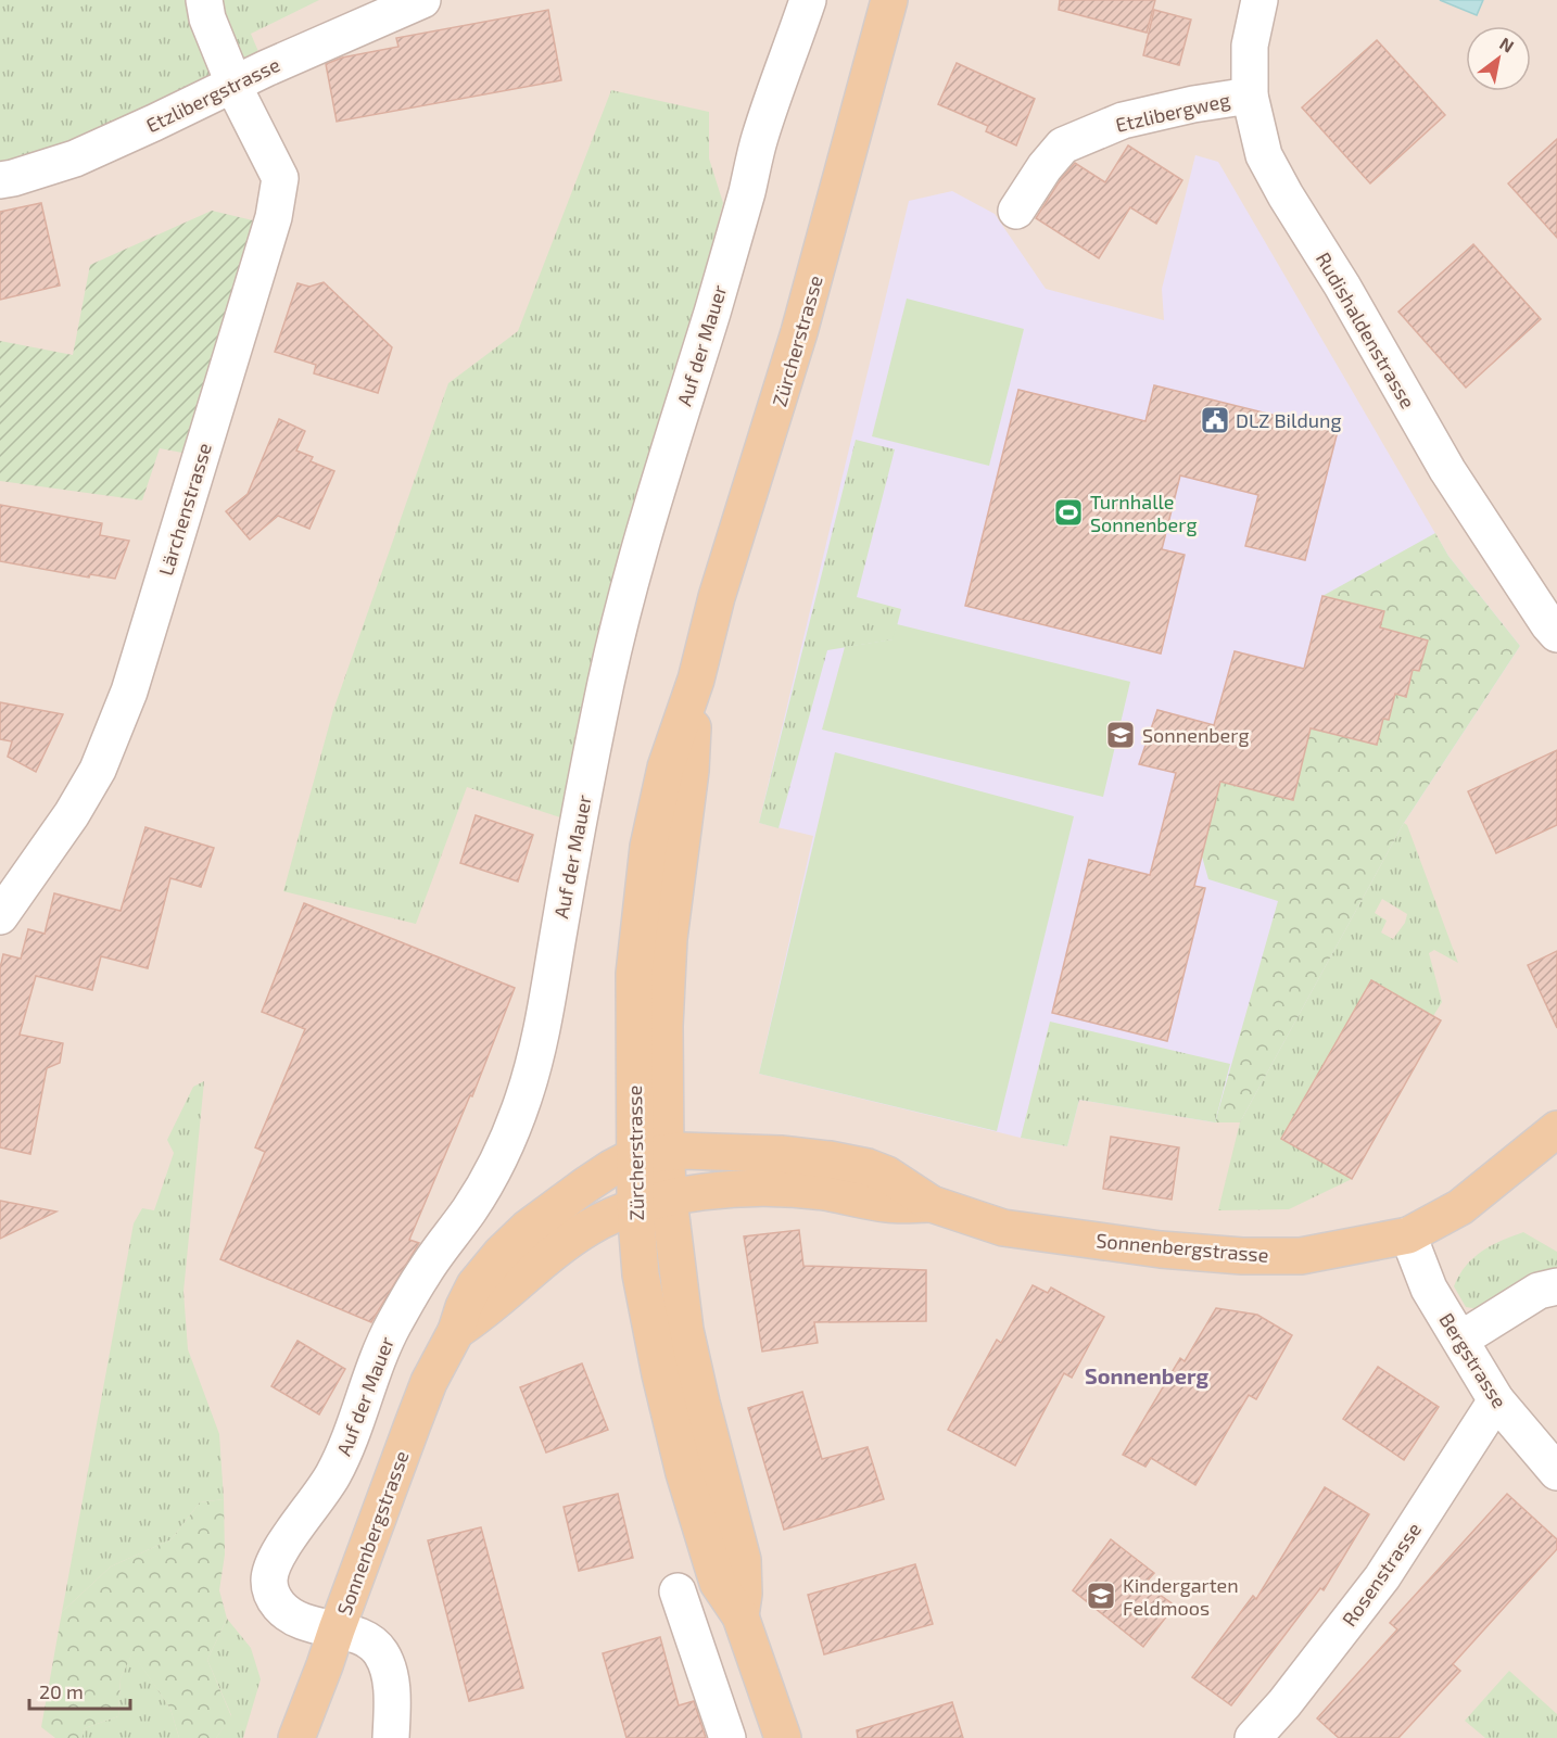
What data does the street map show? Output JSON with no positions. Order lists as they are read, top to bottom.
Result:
{
  "streets": {
    "main road": ["Zürcherstrasse", "Sonnenbergstrasse"],
    "street": [
      "Etzlibergstrasse",
      "Etzlibergweg",
      "Rudishaldenstrasse",
      "Auf der Mauer",
      "Lärchenstrasse",
      "Bergstrasse",
      "Rosenstrasse"
    ]
  },
  "crossings": [
    ["Etzlibergstrasse", "Lärchenstrasse"],
    ["Etzlibergweg", "Rudishaldenstrasse"],
    ["Zürcherstrasse", "Sonnenbergstrasse"],
    ["Auf der Mauer", "Sonnenbergstrasse"],
    ["Sonnenbergstrasse", "Bergstrasse"],
    ["Bergstrasse", "Rosenstrasse"]
  ],
  "districts": ["Sonnenberg"],
  "places": {
    "public building": ["DLZ Bildung"],
    "sports": ["Turnhalle Sonnenberg"],
    "school or university": ["Sonnenberg", "Kindergarten Feldmoos"]
  },
  "scale_bar": "20 m",
  "north": "top right"
}
